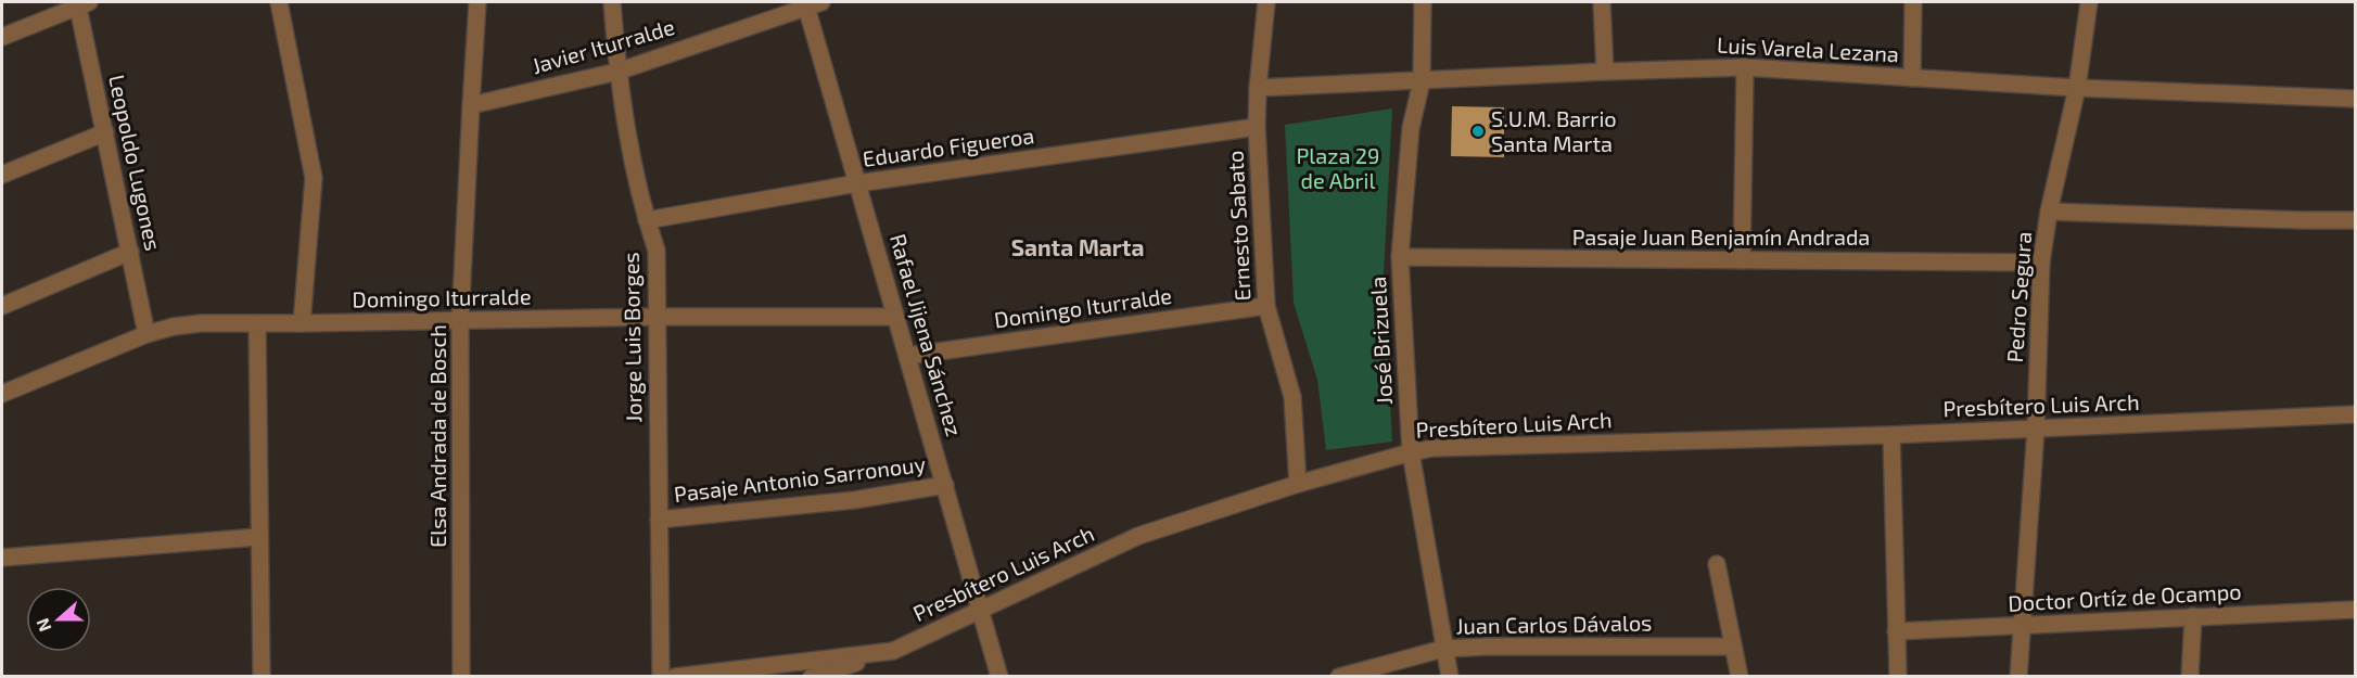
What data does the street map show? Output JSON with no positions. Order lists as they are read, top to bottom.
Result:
{
  "streets": {
    "street": [
      "Javier Iturralde",
      "Luis Varela Lezana",
      "Eduardo Figueroa",
      "Leopoldo Lugones",
      "Ernesto Sabato",
      "Pasaje Juan Benjamín Andrada",
      "Pedro Segura",
      "Domingo Iturralde",
      "Rafael Jijena Sánchez",
      "Jorge Luis Borges",
      "José Brizuela",
      "Presbítero Luis Arch",
      "Elsa Andrada de Bosch",
      "Pasaje Antonio Sarronouy",
      "Doctor Ortíz de Ocampo",
      "Juan Carlos Dávalos"
    ]
  },
  "crossings": [
    ["Javier Iturralde", "Rafael Jijena Sánchez"],
    ["Javier Iturralde", "Jorge Luis Borges"],
    ["Javier Iturralde", "Elsa Andrada de Bosch"],
    ["Luis Varela Lezana", "Ernesto Sabato"],
    ["Luis Varela Lezana", "Pedro Segura"],
    ["Luis Varela Lezana", "José Brizuela"],
    ["Eduardo Figueroa", "Ernesto Sabato"],
    ["Eduardo Figueroa", "Rafael Jijena Sánchez"],
    ["Eduardo Figueroa", "Jorge Luis Borges"],
    ["Leopoldo Lugones", "Domingo Iturralde"],
    ["Ernesto Sabato", "Domingo Iturralde"],
    ["Ernesto Sabato", "Presbítero Luis Arch"],
    ["Pasaje Juan Benjamín Andrada", "Pedro Segura"],
    ["Pasaje Juan Benjamín Andrada", "José Brizuela"],
    ["Pedro Segura", "Presbítero Luis Arch"],
    ["Pedro Segura", "Doctor Ortíz de Ocampo"],
    ["Domingo Iturralde", "Rafael Jijena Sánchez"],
    ["Domingo Iturralde", "Jorge Luis Borges"],
    ["Domingo Iturralde", "Elsa Andrada de Bosch"],
    ["Rafael Jijena Sánchez", "Presbítero Luis Arch"],
    ["Rafael Jijena Sánchez", "Pasaje Antonio Sarronouy"],
    ["Jorge Luis Borges", "Pasaje Antonio Sarronouy"],
    ["José Brizuela", "Presbítero Luis Arch"],
    ["José Brizuela", "Juan Carlos Dávalos"]
  ],
  "districts": ["Santa Marta"],
  "parks": ["Plaza 29 de Abril"],
  "places": ["S.U.M. Barrio Santa Marta"],
  "north": "left"
}
